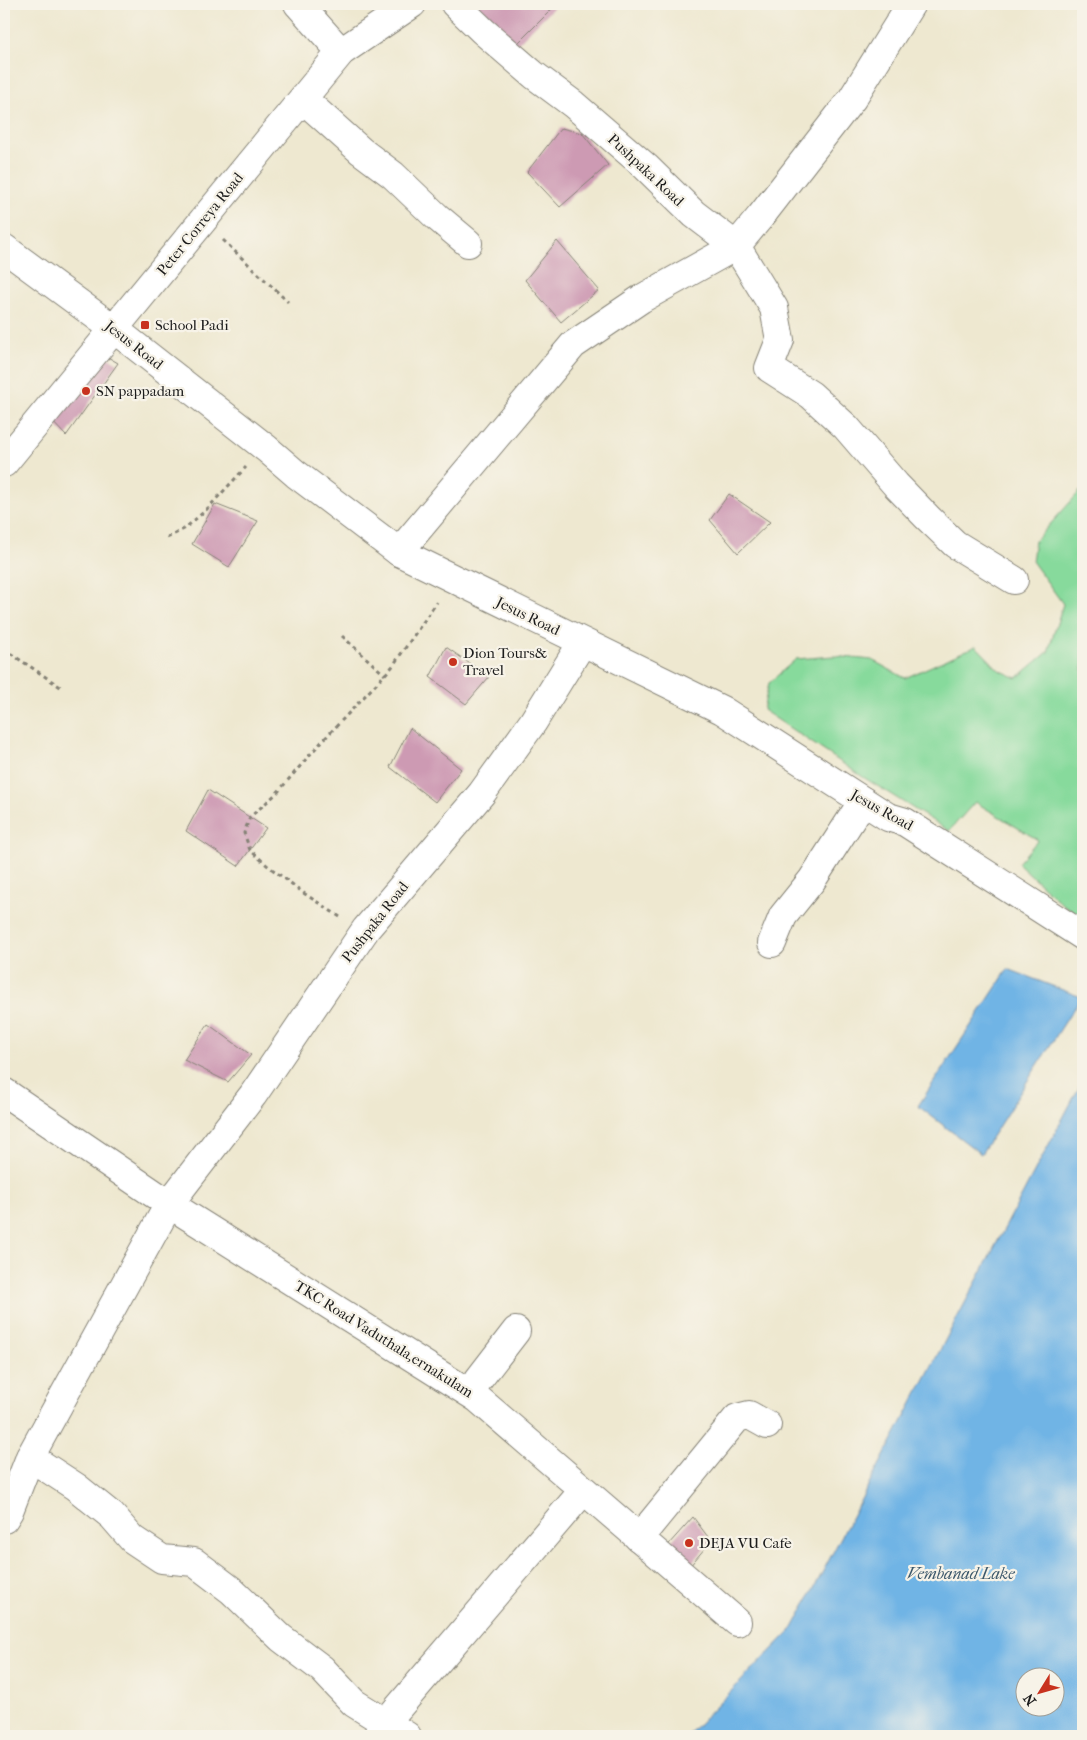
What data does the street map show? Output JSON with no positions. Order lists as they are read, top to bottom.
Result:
{
  "streets": {
    "street": [
      "Pushpaka Road",
      "Peter Correya Road",
      "Jesus Road",
      "TKC Road Vaduthala,ernakulam"
    ]
  },
  "crossings": [
    ["Pushpaka Road", "Jesus Road"],
    ["Pushpaka Road", "TKC Road Vaduthala,ernakulam"],
    ["Peter Correya Road", "Jesus Road"]
  ],
  "water": ["Vembanad Lake"],
  "places": {
    "transit": ["School Padi"],
    "other": ["SN pappadam", "Dion Tours& Travel", "DEJA VU Cafe"]
  },
  "north": "bottom left"
}
